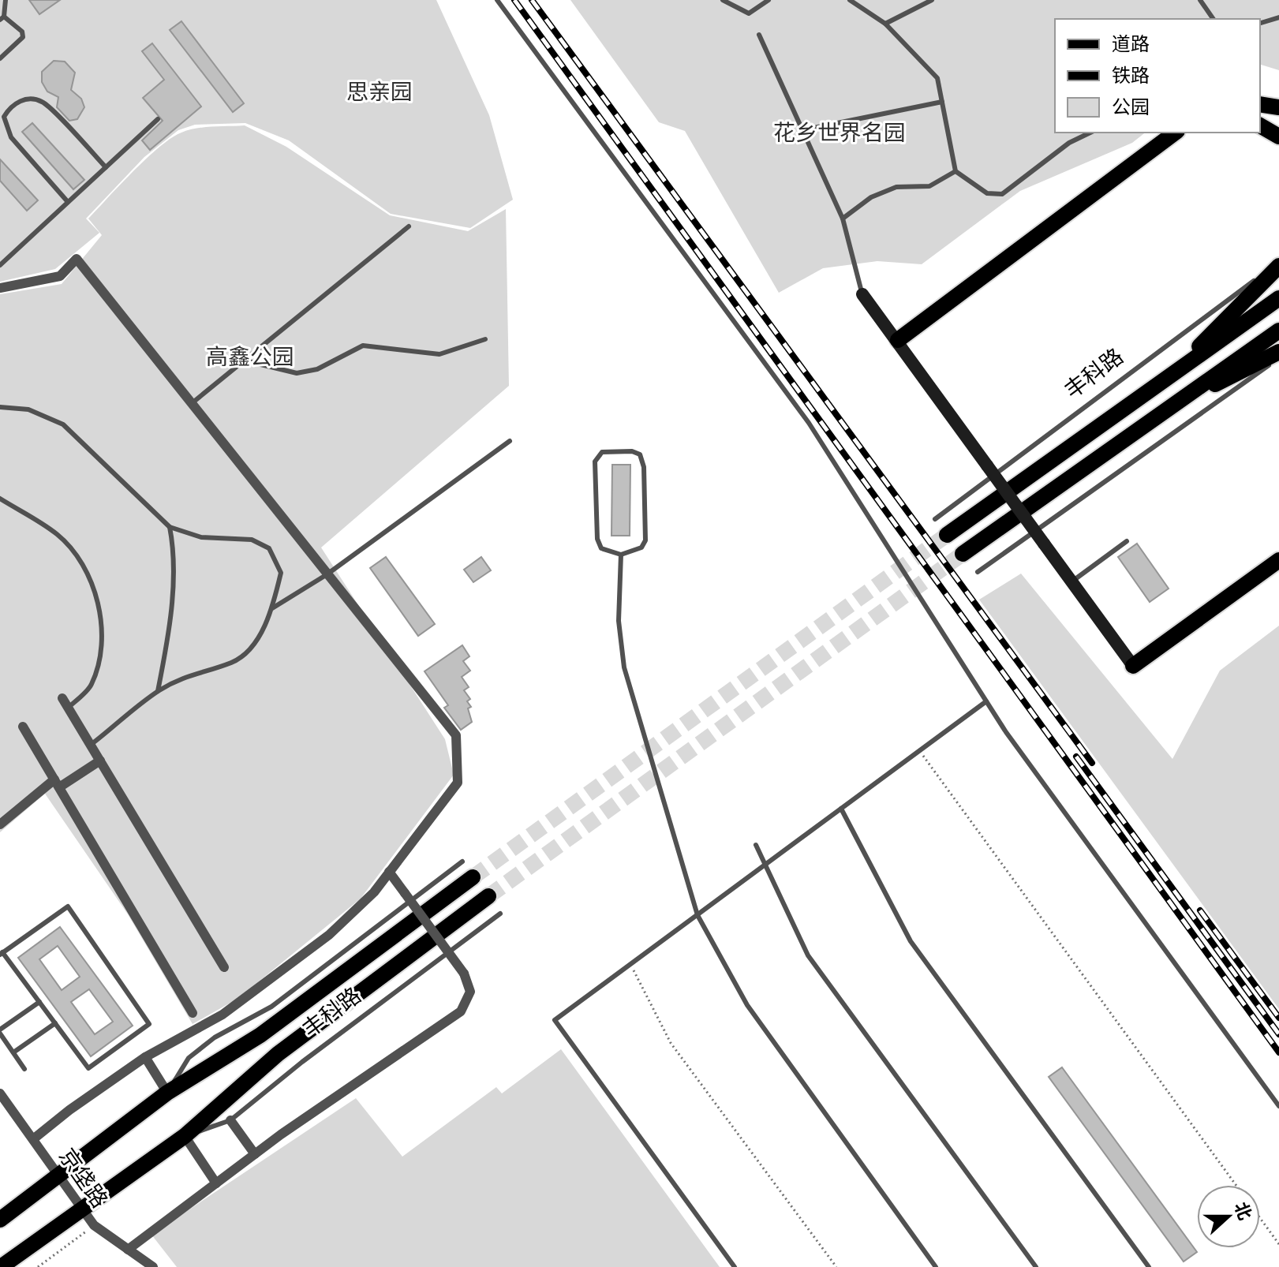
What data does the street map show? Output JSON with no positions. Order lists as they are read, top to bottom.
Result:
{
  "streets": {
    "main road": ["丰科路"],
    "street": ["京垡路"]
  },
  "crossings": [
    ["丰科路", "京垡路"]
  ],
  "parks": ["思亲园", "花乡世界名园", "高鑫公园"],
  "legend": ["道路", "铁路", "公园"],
  "north": "right"
}
